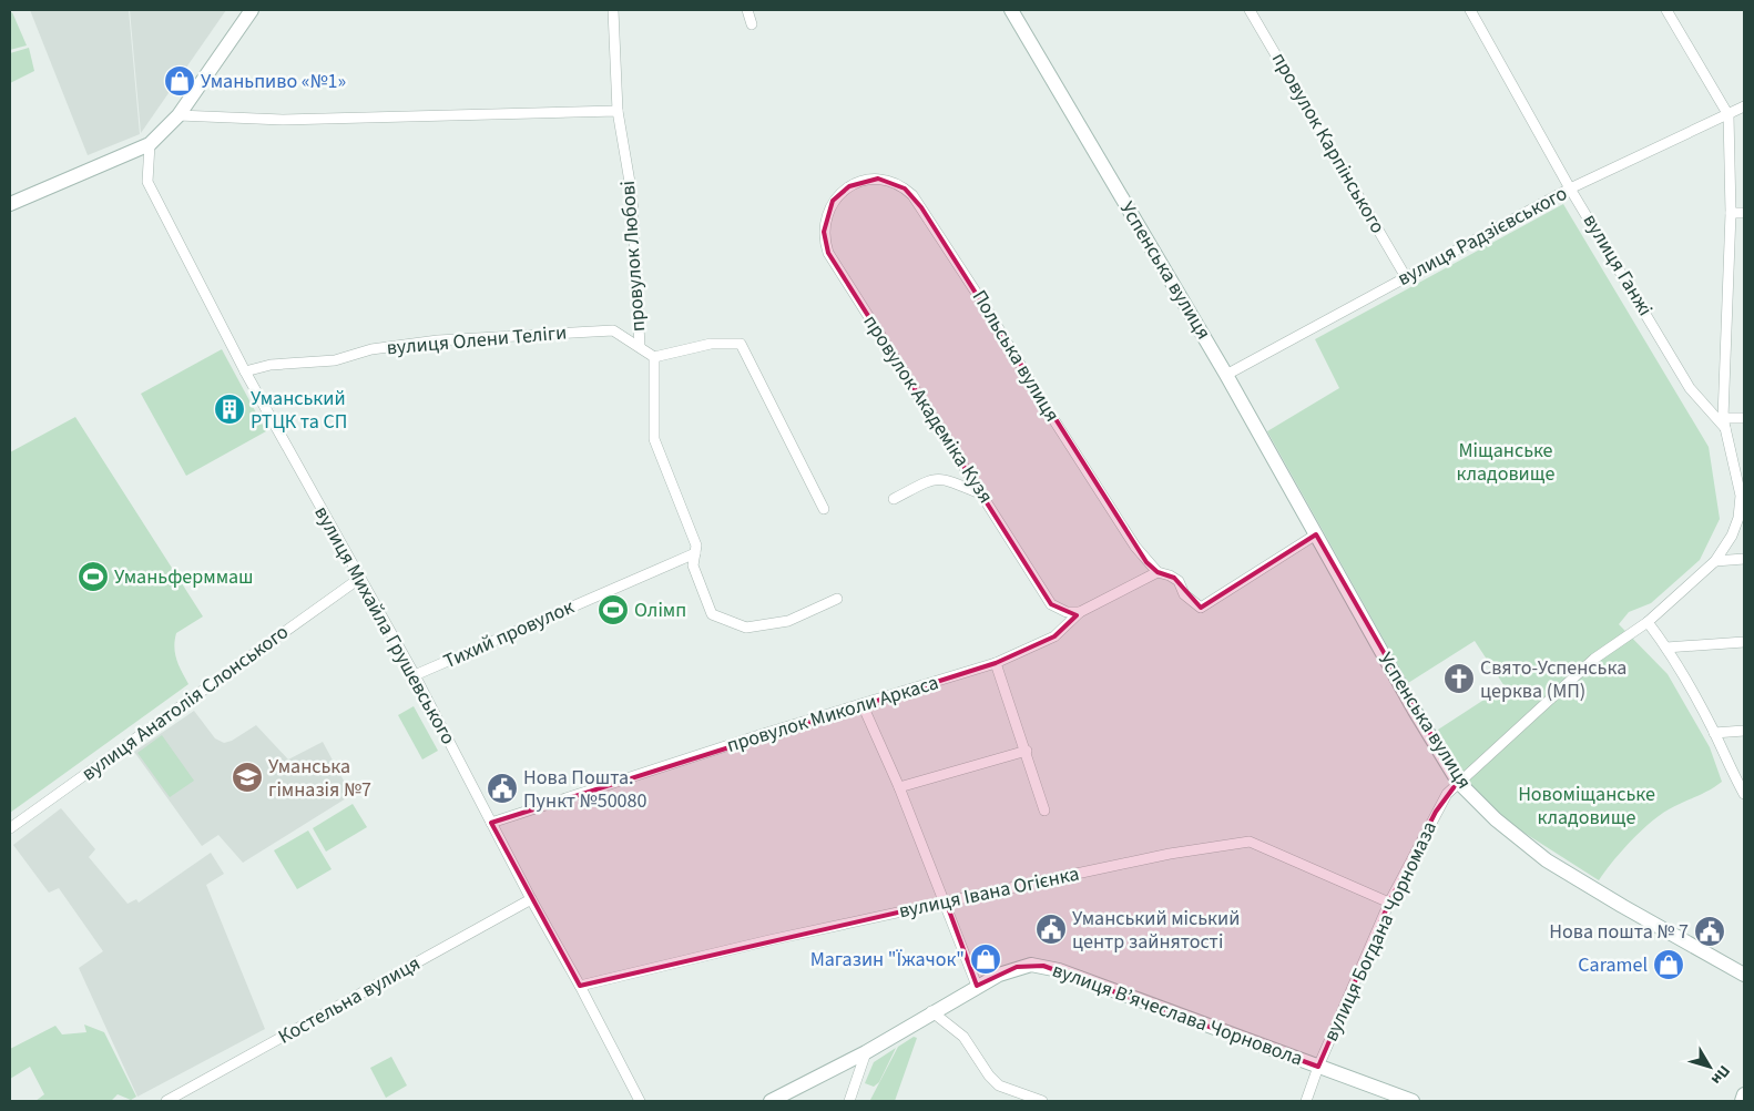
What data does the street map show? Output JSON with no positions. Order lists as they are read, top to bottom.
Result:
{
  "streets": {
    "street": [
      "провулок Карпінського",
      "вулиця Радзієвського",
      "провулок Любові",
      "вулиця Ганжі",
      "Успенська вулиця",
      "вулиця Олени Теліги",
      "Польська вулиця",
      "провулок Академіка Кузя",
      "вулиця Михайла Грушевського",
      "Тихий провулок",
      "вулиця Анатолія Слонського",
      "провулок Миколи Аркаса",
      "вулиця Івана Огієнка",
      "вулиця Богдана Чорномаза",
      "Костельна вулиця",
      "вулиця В’ячеслава Чорновола"
    ]
  },
  "crossings": [
    ["провулок Карпінського", "вулиця Радзієвського"],
    ["вулиця Радзієвського", "вулиця Ганжі"],
    ["вулиця Радзієвського", "Успенська вулиця"],
    ["провулок Любові", "вулиця Олени Теліги"],
    ["провулок Любові", "Тихий провулок"],
    ["вулиця Ганжі", "вулиця Богдана Чорномаза"],
    ["Успенська вулиця", "вулиця Богдана Чорномаза"],
    ["вулиця Олени Теліги", "вулиця Михайла Грушевського"],
    ["Польська вулиця", "провулок Академіка Кузя"],
    ["Польська вулиця", "провулок Миколи Аркаса"],
    ["провулок Академіка Кузя", "провулок Миколи Аркаса"],
    ["вулиця Михайла Грушевського", "Тихий провулок"],
    ["вулиця Михайла Грушевського", "вулиця Анатолія Слонського"],
    ["вулиця Михайла Грушевського", "провулок Миколи Аркаса"],
    ["вулиця Михайла Грушевського", "вулиця Івана Огієнка"],
    ["вулиця Михайла Грушевського", "Костельна вулиця"],
    ["вулиця Івана Огієнка", "вулиця Богдана Чорномаза"],
    ["вулиця Богдана Чорномаза", "вулиця В’ячеслава Чорновола"]
  ],
  "parks": ["Міщанське кладовище", "Новоміщанське кладовище"],
  "places": {
    "shop": ["Уманьпиво «№1»", "Магазин \"Їжачок\"", "Caramel"],
    "building": ["Уманський РТЦК та СП"],
    "sports": ["Уманьферммаш", "Олімп"],
    "church": ["Свято-Успенська церква (МП)"],
    "school or university": ["Уманська гімназія №7"],
    "public building": ["Нова Пошта. Пункт №50080", "Уманський міський центр зайнятості", "Нова пошта № 7"]
  },
  "north": "bottom right"
}
